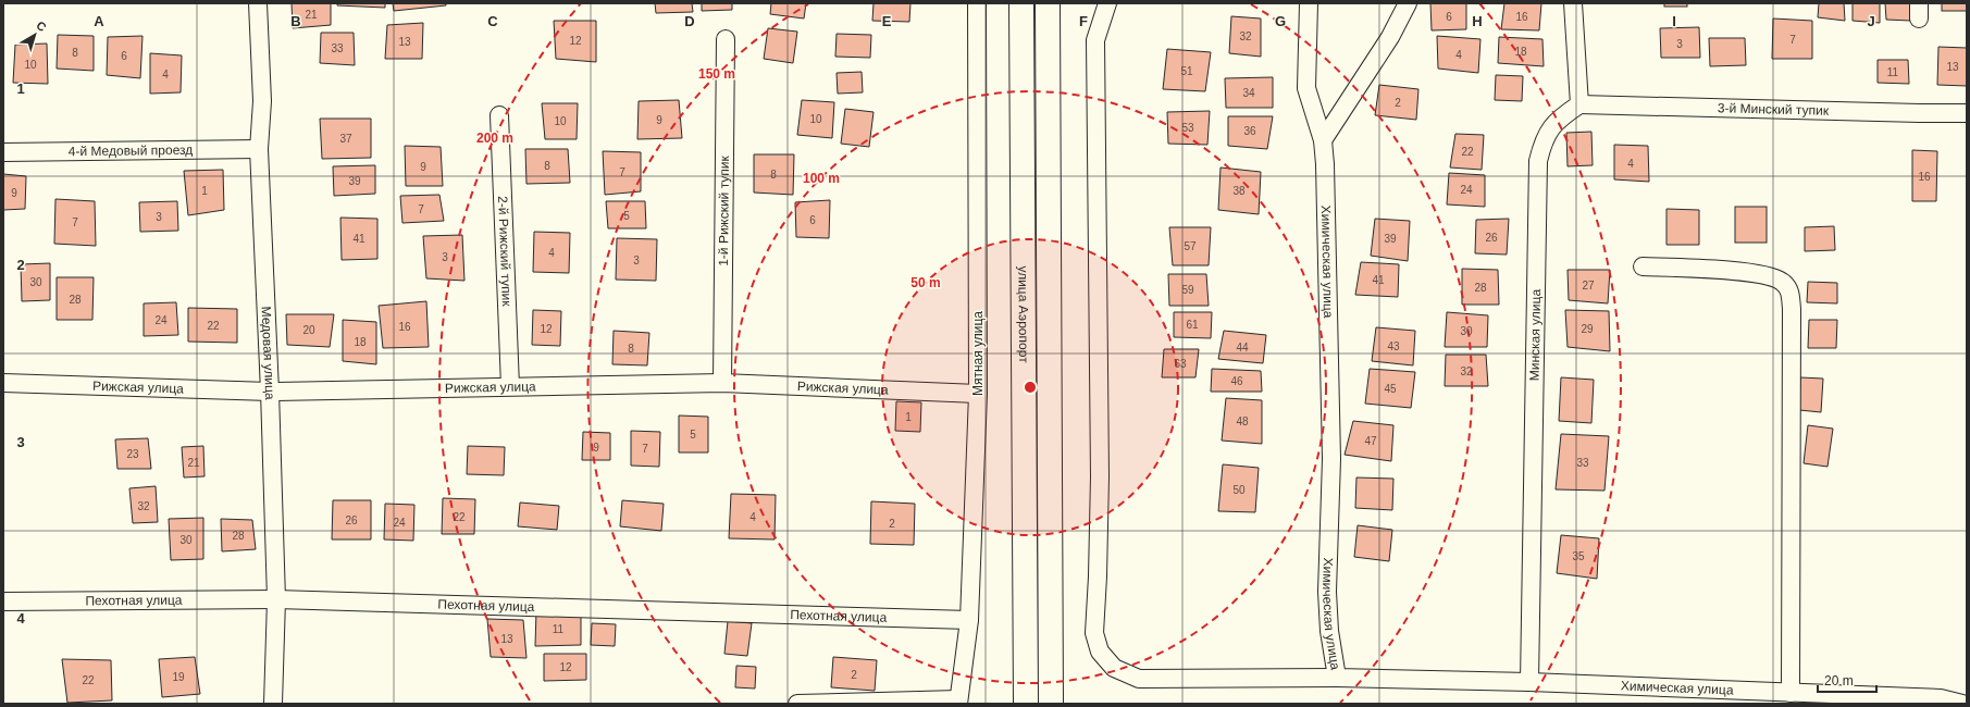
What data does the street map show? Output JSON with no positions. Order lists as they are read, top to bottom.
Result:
{
  "streets": {
    "main road": ["улица Аэропорт"],
    "street": [
      "3-й Минский тупик",
      "4-й Медовый проезд",
      "1-й Рижский тупик",
      "2-й Рижский тупик",
      "Химическая улица",
      "Минская улица",
      "Медовая улица",
      "Мятная улица",
      "Рижская улица",
      "Пехотная улица"
    ]
  },
  "crossings": [
    ["3-й Минский тупик", "Минская улица"],
    ["4-й Медовый проезд", "Медовая улица"],
    ["1-й Рижский тупик", "Рижская улица"],
    ["2-й Рижский тупик", "Рижская улица"],
    ["Химическая улица", "Минская улица"],
    ["Медовая улица", "Рижская улица"],
    ["Медовая улица", "Пехотная улица"],
    ["Мятная улица", "Рижская улица"],
    ["Мятная улица", "Пехотная улица"]
  ],
  "house_numbers": [
    "21",
    "6",
    "16",
    "32",
    "7",
    "12",
    "13",
    "3",
    "33",
    "18",
    "8",
    "4",
    "6",
    "10",
    "13",
    "51",
    "11",
    "4",
    "34",
    "2",
    "10",
    "9",
    "10",
    "53",
    "36",
    "37",
    "22",
    "4",
    "8",
    "9",
    "7",
    "8",
    "16",
    "39",
    "24",
    "1",
    "38",
    "9",
    "7",
    "5",
    "3",
    "6",
    "7",
    "26",
    "41",
    "39",
    "57",
    "4",
    "3",
    "3",
    "41",
    "30",
    "27",
    "28",
    "59",
    "28",
    "24",
    "61",
    "22",
    "16",
    "12",
    "29",
    "20",
    "30",
    "18",
    "43",
    "44",
    "8",
    "63",
    "32",
    "46",
    "45",
    "1",
    "48",
    "5",
    "47",
    "9",
    "7",
    "23",
    "21",
    "33",
    "50",
    "32",
    "22",
    "4",
    "26",
    "24",
    "2",
    "28",
    "30",
    "35",
    "11",
    "13",
    "12",
    "2",
    "19",
    "22"
  ],
  "scale_bar": "20 m",
  "north": "top right",
  "grid": {
    "columns": [
      "A",
      "B",
      "C",
      "D",
      "E",
      "F",
      "G",
      "H",
      "I",
      "J"
    ],
    "rows": [
      "1",
      "2",
      "3",
      "4"
    ]
  },
  "rings": [
    "150 m",
    "200 m",
    "100 m",
    "50 m"
  ]
}
